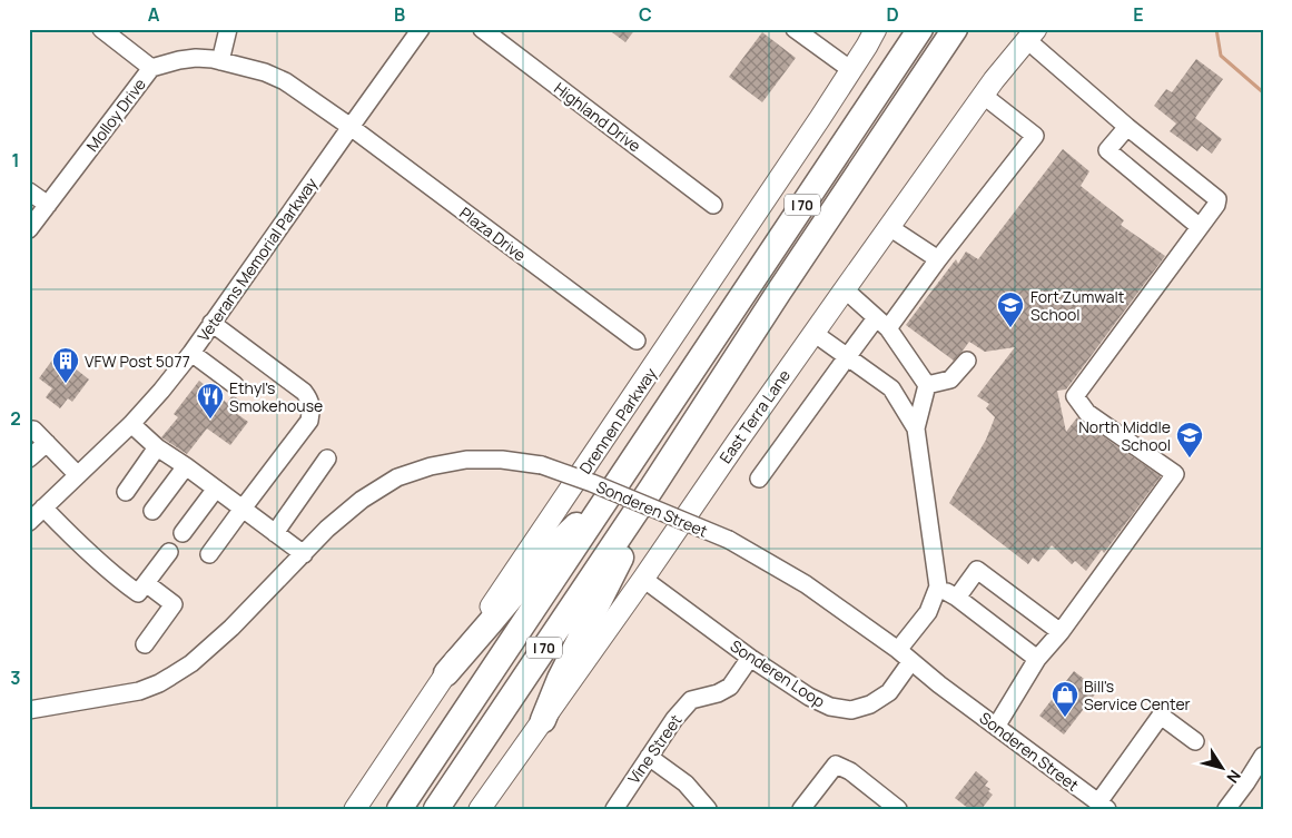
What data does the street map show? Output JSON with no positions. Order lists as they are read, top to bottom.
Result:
{
  "streets": {
    "highway": ["I 70"],
    "main road": ["East Terra Lane", "Drennen Parkway"],
    "street": [
      "Molloy Drive",
      "Highland Drive",
      "Plaza Drive",
      "Veterans Memorial Parkway",
      "Sonderen Street",
      "Sonderen Loop",
      "Vine Street"
    ]
  },
  "crossings": [
    ["Molloy Drive", "Plaza Drive"],
    ["Molloy Drive", "Veterans Memorial Parkway"],
    ["Plaza Drive", "Veterans Memorial Parkway"],
    ["East Terra Lane", "Sonderen Loop"],
    ["Sonderen Street", "Sonderen Loop"],
    ["Sonderen Loop", "Vine Street"]
  ],
  "places": {
    "school or university": ["Fort Zumwalt School", "North Middle School"],
    "building": ["VFW Post 5077"],
    "restaurant": ["Ethyl's Smokehouse"],
    "shop": ["Bill's Service Center"]
  },
  "north": "bottom right",
  "grid": {
    "columns": [
      "A",
      "B",
      "C",
      "D",
      "E"
    ],
    "rows": ["1", "2", "3"]
  }
}
